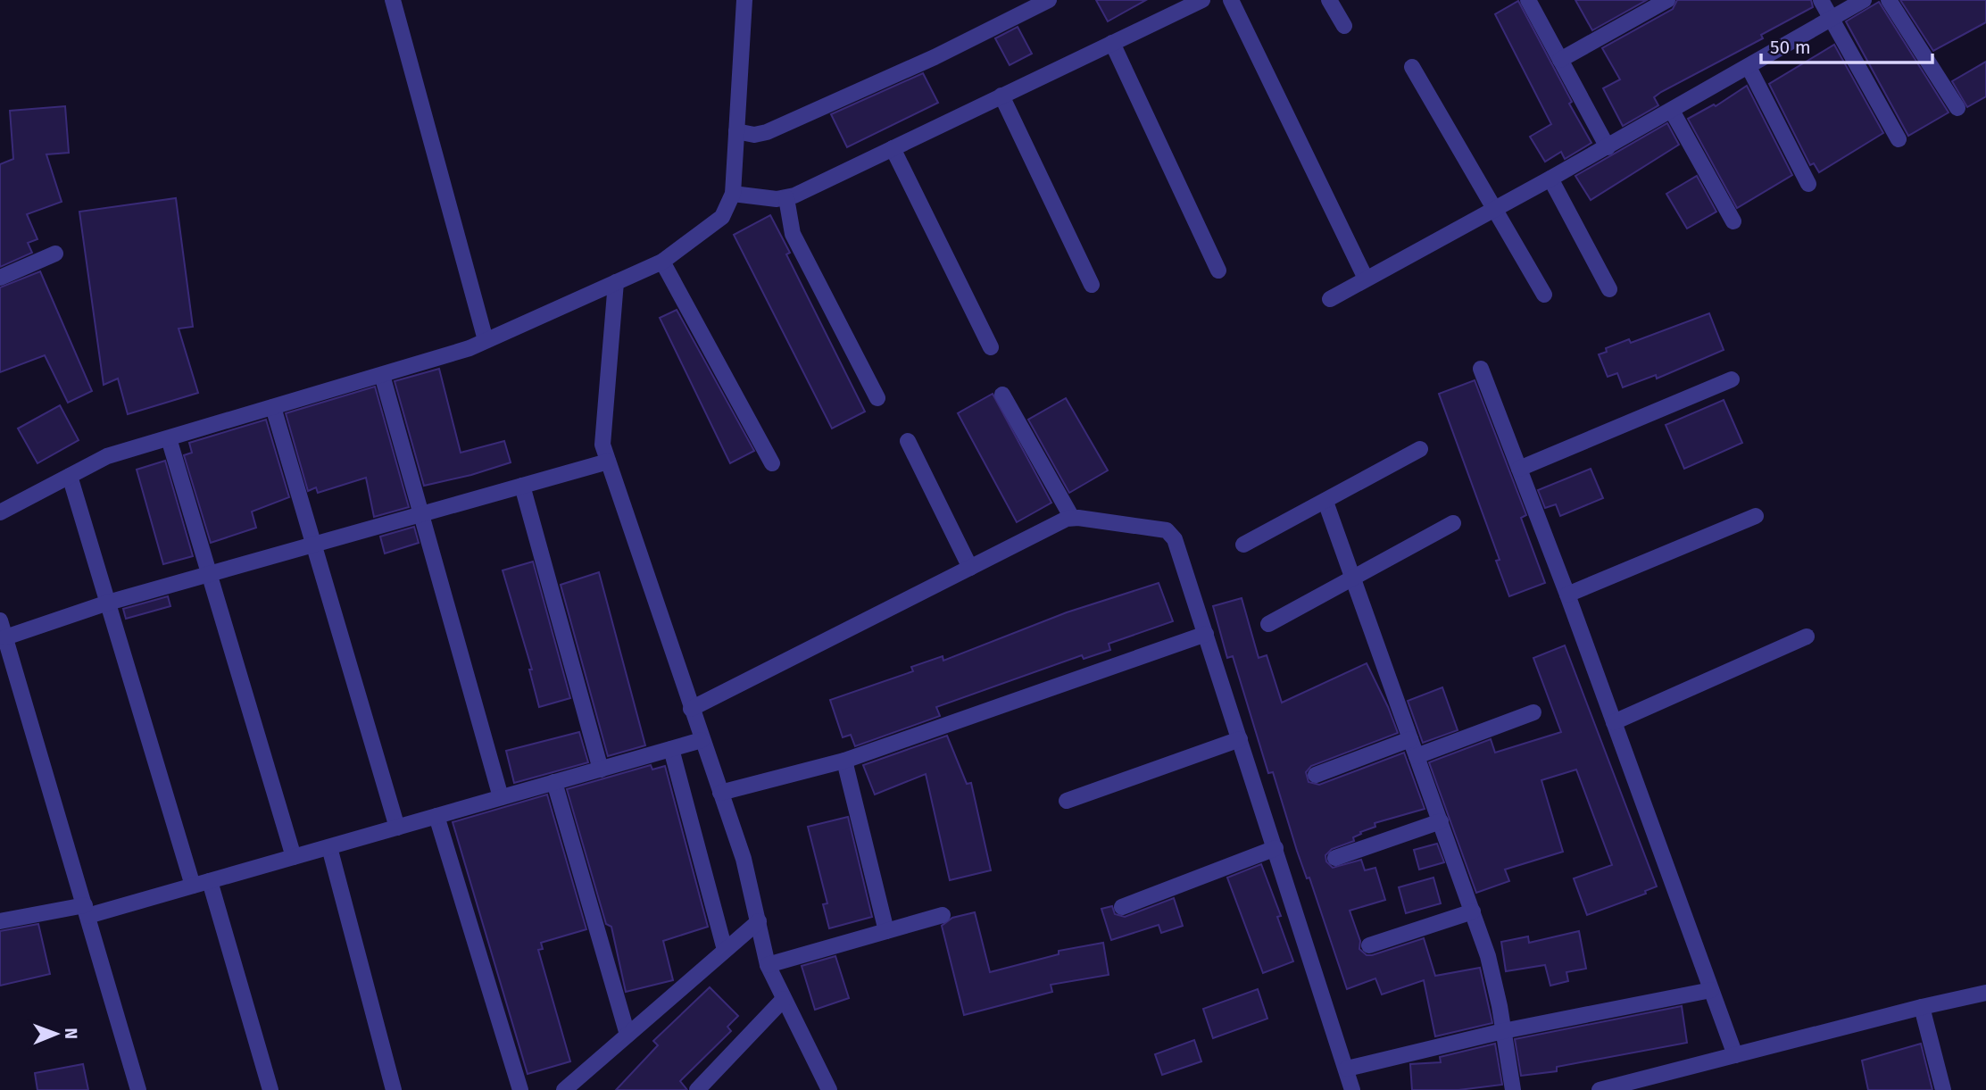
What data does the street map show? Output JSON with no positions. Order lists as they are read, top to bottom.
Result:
{
  "scale_bar": "50 m",
  "north": "right"
}
